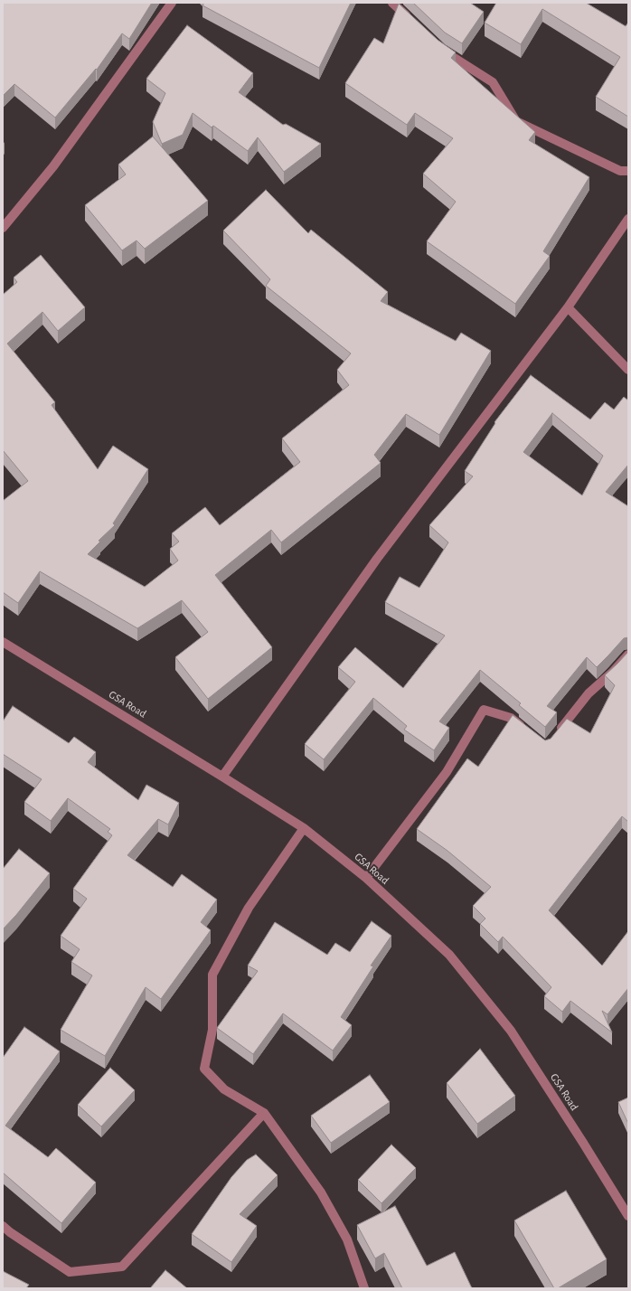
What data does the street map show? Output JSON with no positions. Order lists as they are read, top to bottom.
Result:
{
  "streets": {
    "street": ["GSA Road"]
  }
}
